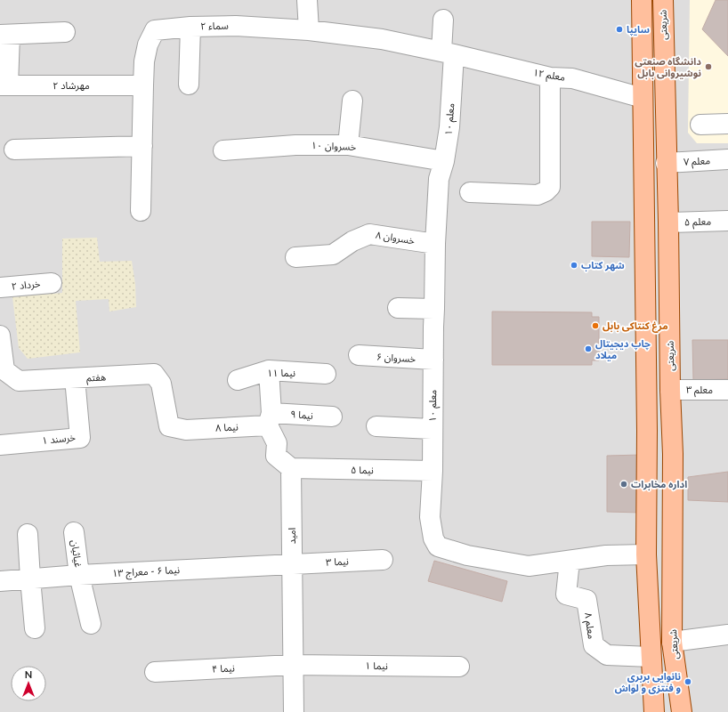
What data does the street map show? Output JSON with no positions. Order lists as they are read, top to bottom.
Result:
{
  "streets": {
    "main road": ["شریعتی"],
    "street": [
      "سماء ۲",
      "معلم ۱۲",
      "مهرشاد ۲",
      "معلم ۱۰",
      "خسروان ۱۰",
      "معلم ۷",
      "معلم ۵",
      "خسروان ۸",
      "خرداد ۲",
      "خسروان ۶",
      "نیما ۱۱",
      "هفتم",
      "معلم ۳",
      "نیما ۹",
      "نیما ۸",
      "خرسند ۱",
      "نیما ۵",
      "امید",
      "غیاثیان",
      "نیما ۳",
      "نیما ۶ - معراج ۱۳",
      "معلم ۸",
      "نیما ۱",
      "نیما ۴"
    ]
  },
  "crossings": [
    ["شریعتی", "معلم ۷"],
    ["شریعتی", "معلم ۵"],
    ["شریعتی", "معلم ۳"],
    ["سماء ۲", "معلم ۱۲"],
    ["سماء ۲", "مهرشاد ۲"],
    ["سماء ۲", "معلم ۱۰"],
    ["معلم ۱۲", "معلم ۱۰"],
    ["معلم ۱۰", "خسروان ۱۰"],
    ["معلم ۱۰", "خسروان ۸"],
    ["معلم ۱۰", "خسروان ۶"],
    ["معلم ۱۰", "نیما ۵"],
    ["معلم ۱۰", "معلم ۸"],
    ["هفتم", "نیما ۸"],
    ["هفتم", "خرسند ۱"],
    ["نیما ۹", "نیما ۸"],
    ["نیما ۵", "امید"],
    ["امید", "نیما ۳"],
    ["امید", "نیما ۶ - معراج ۱۳"],
    ["امید", "نیما ۱"],
    ["امید", "نیما ۴"],
    ["غیاثیان", "نیما ۶ - معراج ۱۳"],
    ["نیما ۳", "نیما ۶ - معراج ۱۳"],
    ["نیما ۱", "نیما ۴"]
  ],
  "places": [
    "سایپا",
    "دانشگاه صنعتی نوشیروانی بابل",
    "شهر کتاب",
    "مرغ کنتاکی بابل",
    "چاپ دیجیتال میلاد",
    "اداره مخابرات",
    "نانوایی بربری و فنتزی و لواش"
  ],
  "north": "top"
}
